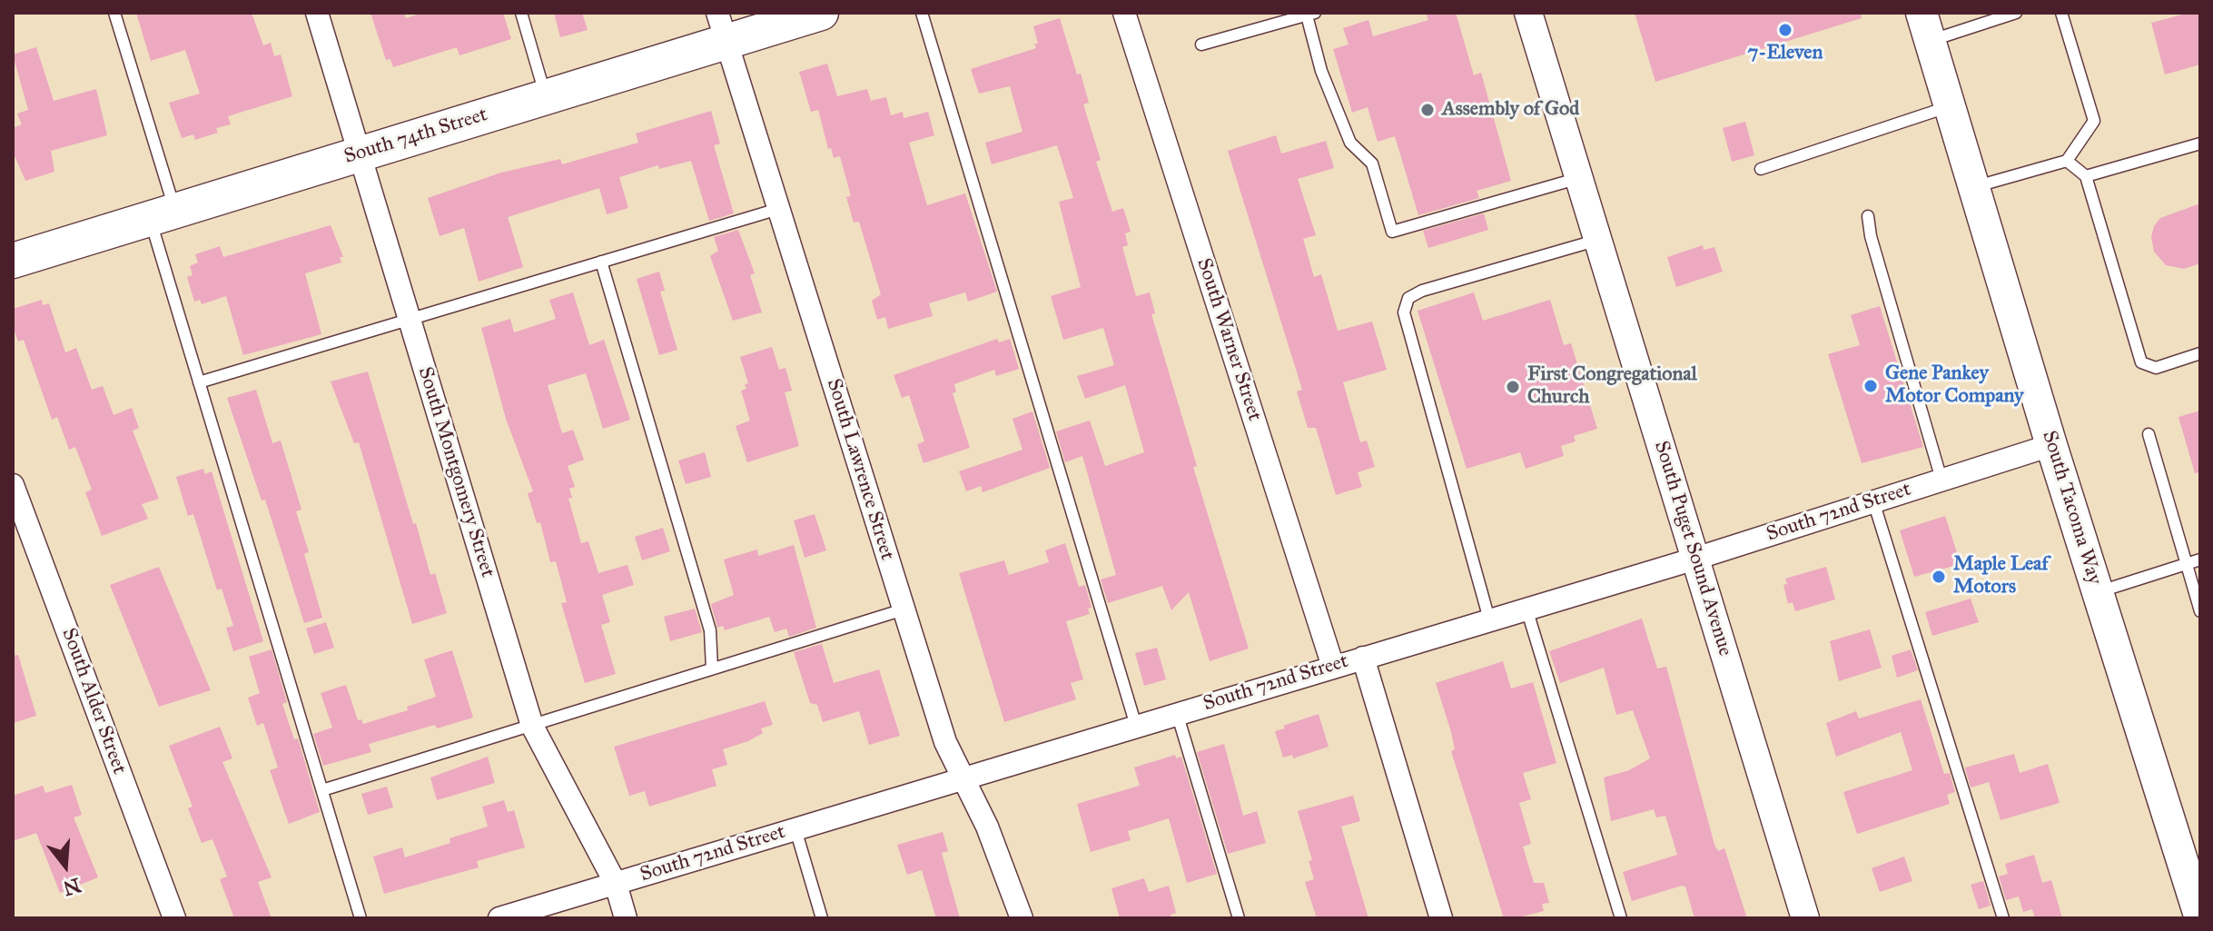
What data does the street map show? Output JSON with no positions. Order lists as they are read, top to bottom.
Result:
{
  "streets": {
    "main road": ["South 74th Street", "South Tacoma Way"],
    "street": [
      "South Warner Street",
      "South Lawrence Street",
      "South Montgomery Street",
      "South 72nd Street",
      "South Puget Sound Avenue",
      "South Alder Street"
    ]
  },
  "crossings": [
    ["South 74th Street", "South Lawrence Street"],
    ["South 74th Street", "South Montgomery Street"],
    ["South Warner Street", "South 72nd Street"],
    ["South Lawrence Street", "South 72nd Street"],
    ["South Montgomery Street", "South 72nd Street"],
    ["South Tacoma Way", "South 72nd Street"],
    ["South 72nd Street", "South Puget Sound Avenue"]
  ],
  "places": [
    "7-Eleven",
    "Assembly of God",
    "Gene Pankey Motor Company",
    "First Congregational Church",
    "Maple Leaf Motors"
  ],
  "north": "bottom"
}
